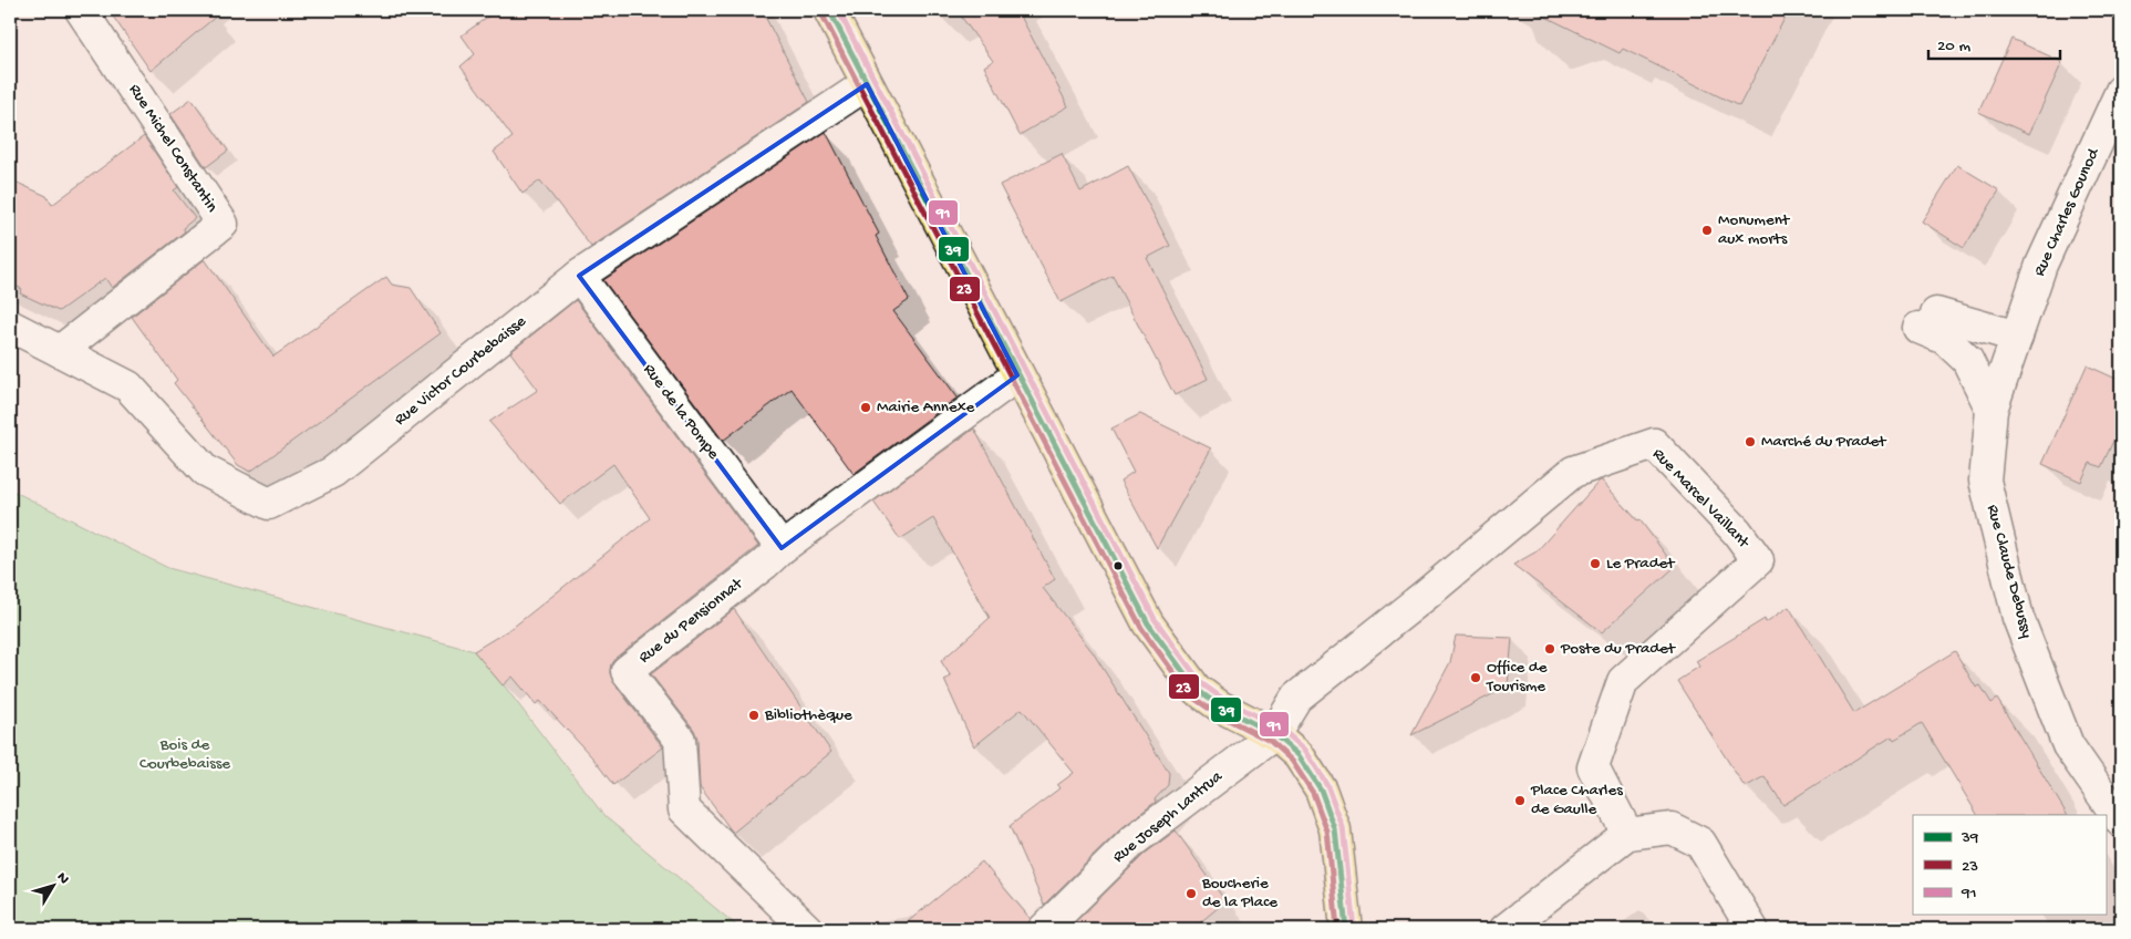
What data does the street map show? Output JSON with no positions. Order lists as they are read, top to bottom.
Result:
{
  "streets": {
    "street": [
      "Rue Michel Constantin",
      "Rue Charles Gounod",
      "Rue Victor Courbebaisse",
      "Rue de la Pompe",
      "Rue Marcel Vaillant",
      "Rue Claude Debussy",
      "Rue du Pensionnat",
      "Rue Joseph Lantrua"
    ]
  },
  "crossings": [
    ["Rue Michel Constantin", "Rue Victor Courbebaisse"],
    ["Rue Charles Gounod", "Rue Claude Debussy"],
    ["Rue Victor Courbebaisse", "Rue de la Pompe"],
    ["Rue de la Pompe", "Rue du Pensionnat"],
    ["Rue Marcel Vaillant", "Rue Joseph Lantrua"]
  ],
  "parks": ["Bois de Courbebaisse"],
  "places": [
    "Monument aux morts",
    "Mairie Annexe",
    "Marché du Pradet",
    "Le Pradet",
    "Poste du Pradet",
    "Office de Tourisme",
    "Bibliothèque",
    "Place Charles de Gaulle",
    "Boucherie de la Place"
  ],
  "lines": ["transit line 39", "transit line 91", "transit line 23"],
  "legend": ["39", "23", "91"],
  "scale_bar": "20 m",
  "north": "top right"
}
